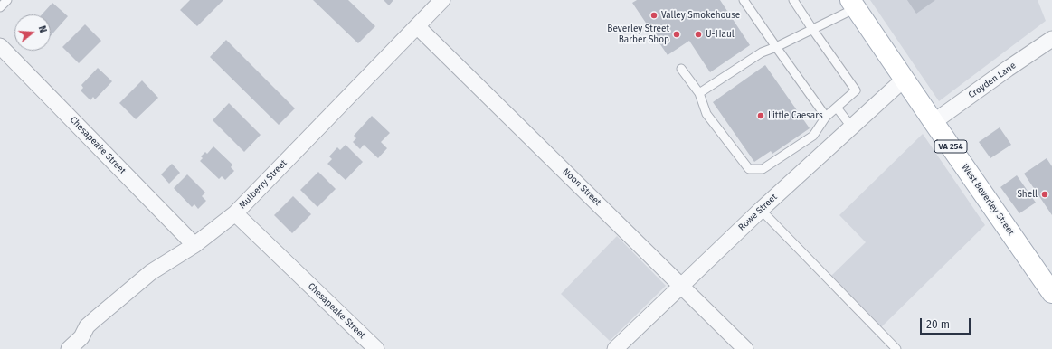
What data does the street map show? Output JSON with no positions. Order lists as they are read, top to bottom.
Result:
{
  "streets": {
    "main road": ["VA 254", "West Beverley Street"],
    "street": [
      "Croyden Lane",
      "Chesapeake Street",
      "Mulberry Street",
      "Noon Street",
      "Rowe Street"
    ]
  },
  "crossings": [
    ["Croyden Lane", "West Beverley Street"],
    ["Chesapeake Street", "Mulberry Street"],
    ["Mulberry Street", "Noon Street"],
    ["Noon Street", "Rowe Street"],
    ["West Beverley Street", "Rowe Street"]
  ],
  "places": [
    "Valley Smokehouse",
    "Beverley Street Barber Shop",
    "U-Haul",
    "Little Caesars",
    "Shell"
  ],
  "scale_bar": "20 m",
  "north": "right"
}
